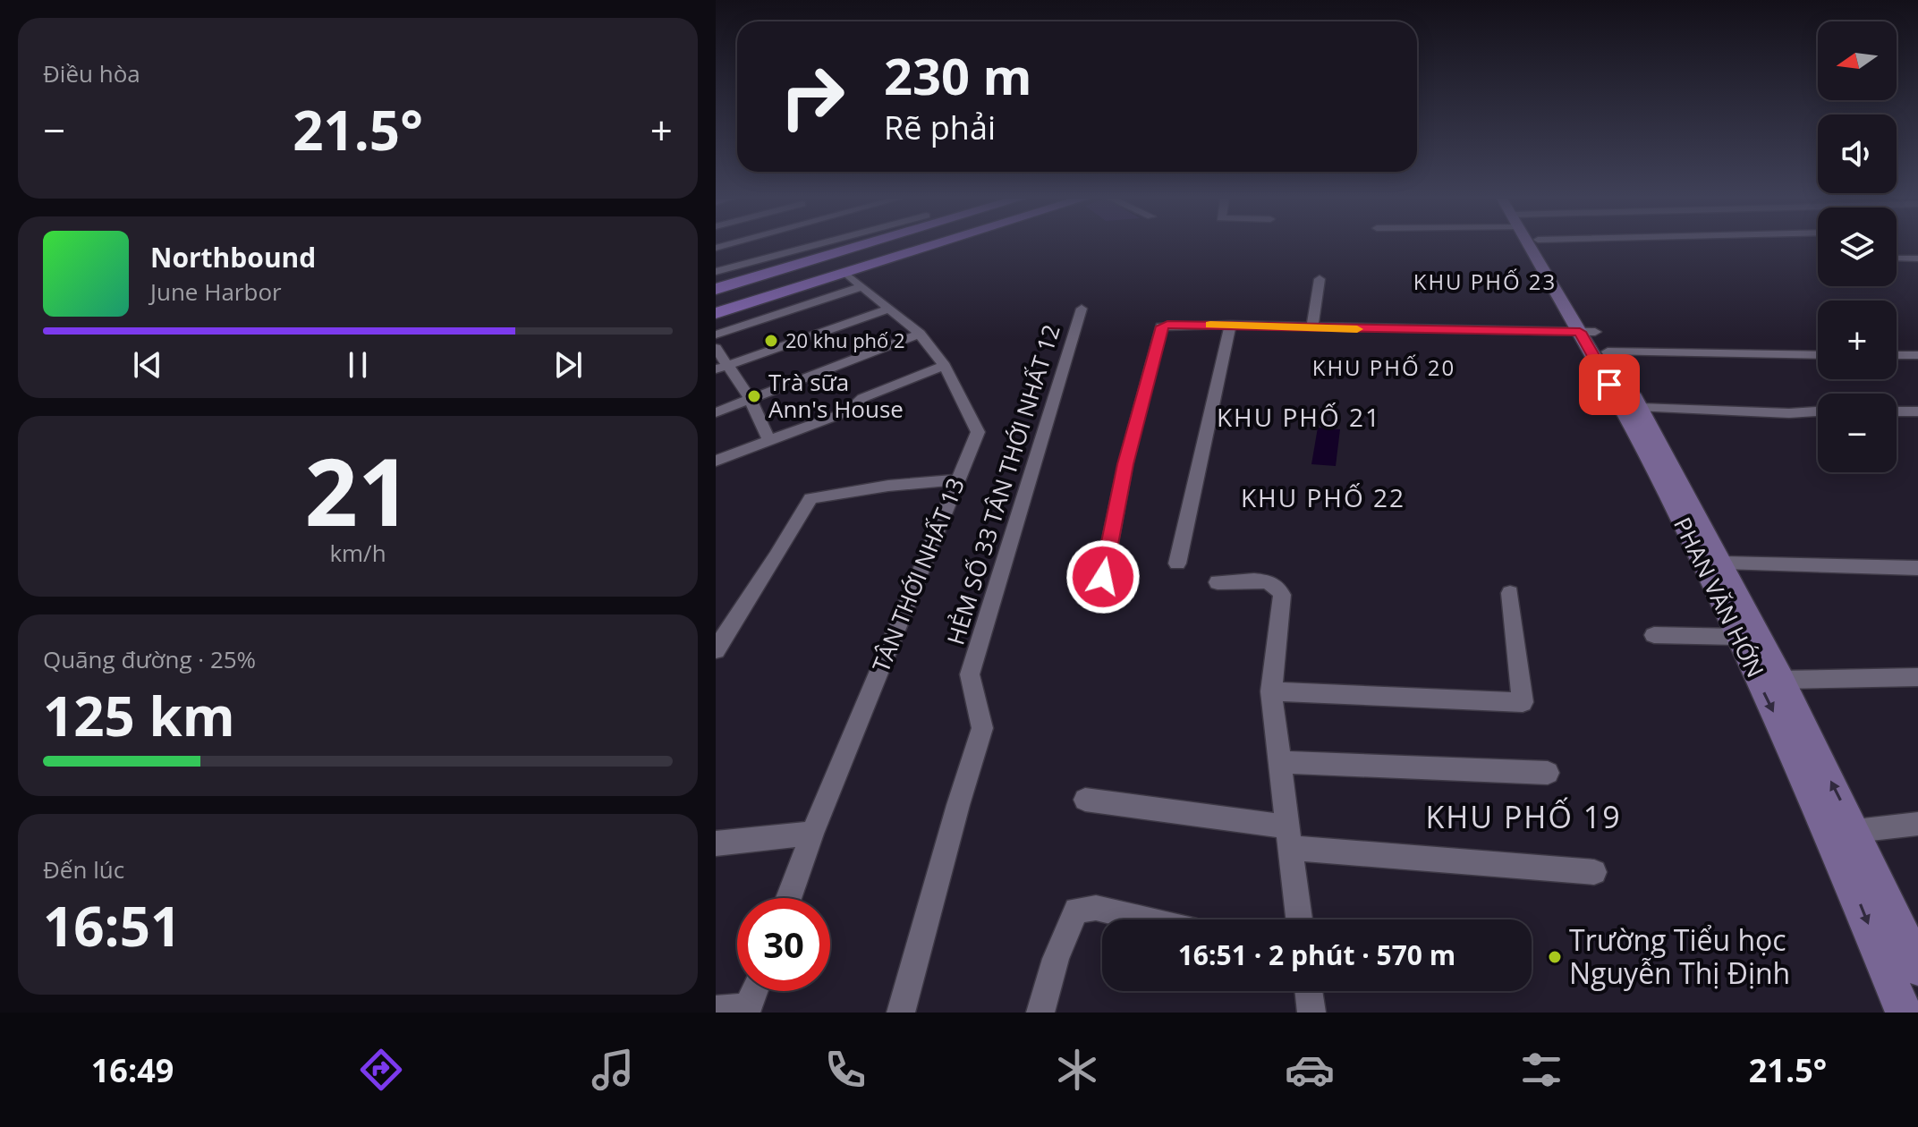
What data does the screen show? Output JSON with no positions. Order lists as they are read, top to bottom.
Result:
{
  "streets": {
    "main road": ["PHAN VĂN HỚN"],
    "street": ["HẺM SỐ 33 TÂN THỚI NHẤT 12", "TÂN THỚI NHẤT 13"]
  },
  "districts": [
    "KHU PHỐ 23",
    "KHU PHỐ 20",
    "KHU PHỐ 21",
    "KHU PHỐ 22",
    "KHU PHỐ 19"
  ],
  "places": ["20 khu phố 2", "Trà sữa Ann's House", "Trường Tiểu học Nguyễn Thị Định"],
  "north": "left",
  "page": {
    "tile": [
      "Điều hòa",
      ["21", "km/h"],
      ["Quãng đường · 25%", "125 km"],
      ["Đến lúc", "16:51"]
    ],
    "map_buttons": ["+", "−"],
    "turn": ["230 m", "Rẽ phải"],
    "heat": ["−", "21.5°", "+"],
    "song": ["Northbound", "June Harbor"],
    "limit": "30",
    "trip": "16:51 · 2 phút · 570 m",
    "tabs": ["16:49", "21.5°"]
  }
}
